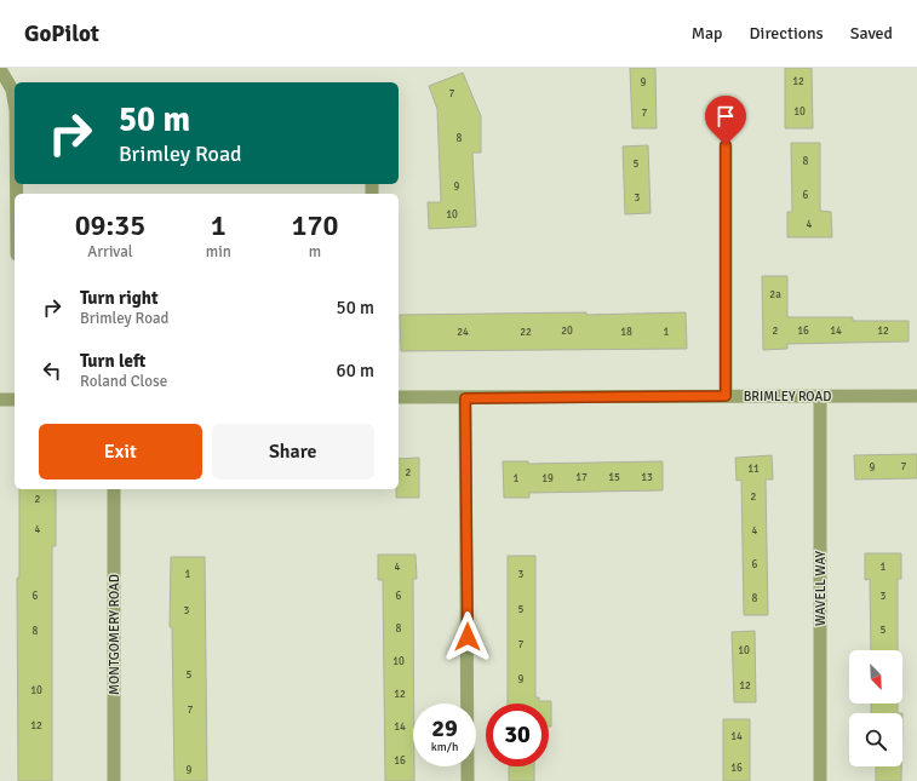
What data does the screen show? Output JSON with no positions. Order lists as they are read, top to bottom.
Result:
{
  "streets": {
    "street": ["BRIMLEY ROAD", "WAVELL WAY", "MONTGOMERY ROAD"]
  },
  "crossings": [
    ["BRIMLEY ROAD", "WAVELL WAY"]
  ],
  "house_numbers": [
    "12",
    "9",
    "7",
    "10",
    "7",
    "8",
    "8",
    "5",
    "9",
    "6",
    "3",
    "10",
    "4",
    "2a",
    "20",
    "2",
    "16",
    "14",
    "12",
    "24",
    "22",
    "18",
    "1",
    "7",
    "9",
    "11",
    "2",
    "17",
    "15",
    "13",
    "1",
    "19",
    "2",
    "2",
    "4",
    "4",
    "6",
    "4",
    "1",
    "1",
    "3",
    "6",
    "6",
    "3",
    "8",
    "5",
    "3",
    "8",
    "5",
    "8",
    "7",
    "10",
    "10",
    "5",
    "9",
    "12",
    "10",
    "12",
    "7",
    "12",
    "14",
    "14",
    "16",
    "16",
    "9"
  ],
  "north": "bottom right",
  "page": {
    "header": "GoPilot",
    "nav": ["Map", "Directions", "Saved"],
    "turn": ["50 m", "Brimley Road"],
    "eta": [
      "09:35",
      "Arrival",
      "1",
      "min",
      "170",
      "m"
    ],
    "list": [
      {
        "name": "Turn right",
        "note": "Brimley Road",
        "value": "50 m"
      },
      {
        "name": "Turn left",
        "note": "Roland Close",
        "value": "60 m"
      }
    ],
    "buttons": ["Exit", "Share"],
    "speed": "29 km/h",
    "limit": "30"
  }
}
